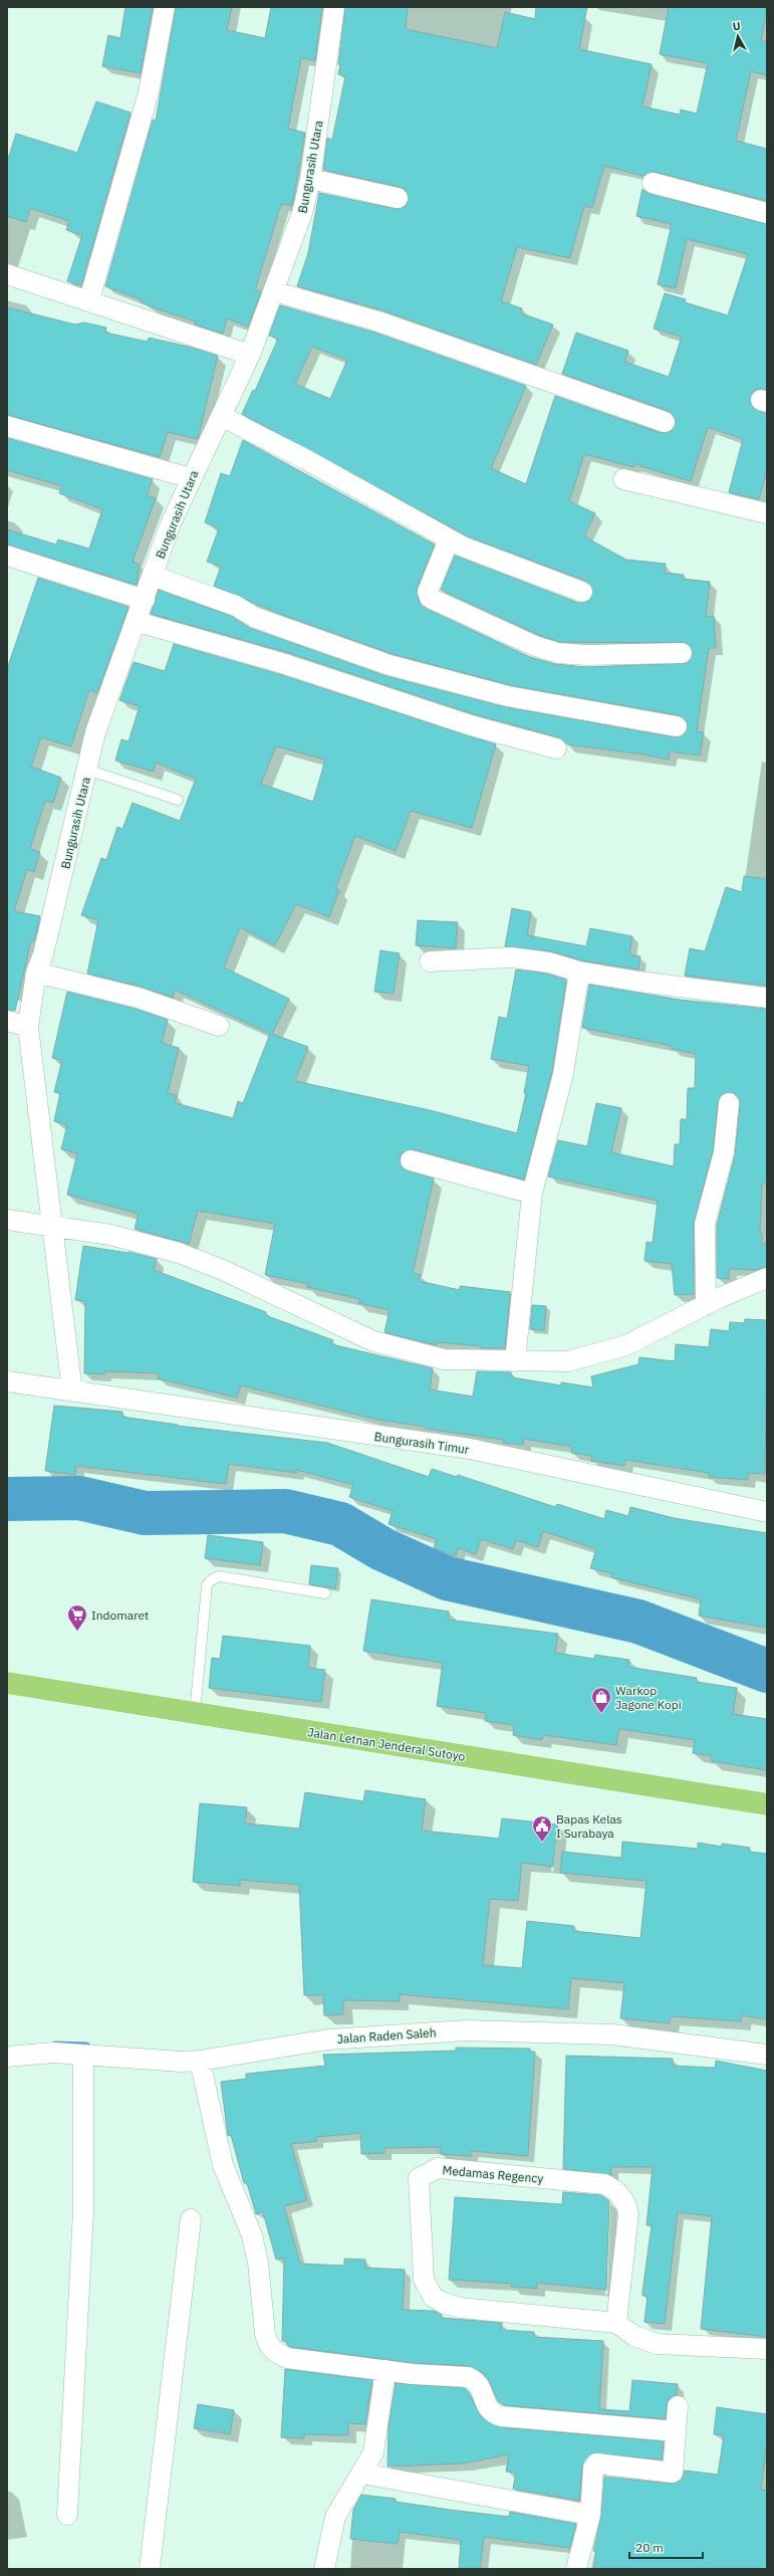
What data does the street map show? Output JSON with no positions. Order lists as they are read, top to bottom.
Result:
{
  "streets": {
    "highway": ["Jalan Letnan Jenderal Sutoyo"],
    "street": [
      "Bungurasih Utara",
      "Bungurasih Timur",
      "Jalan Raden Saleh",
      "Medamas Regency"
    ]
  },
  "crossings": [
    ["Bungurasih Utara", "Bungurasih Timur"]
  ],
  "places": {
    "supermarket": ["Indomaret"],
    "shop": ["Warkop Jagone Kopi"],
    "public building": ["Bapas Kelas I Surabaya"]
  },
  "scale_bar": "20 m",
  "north": "top"
}
